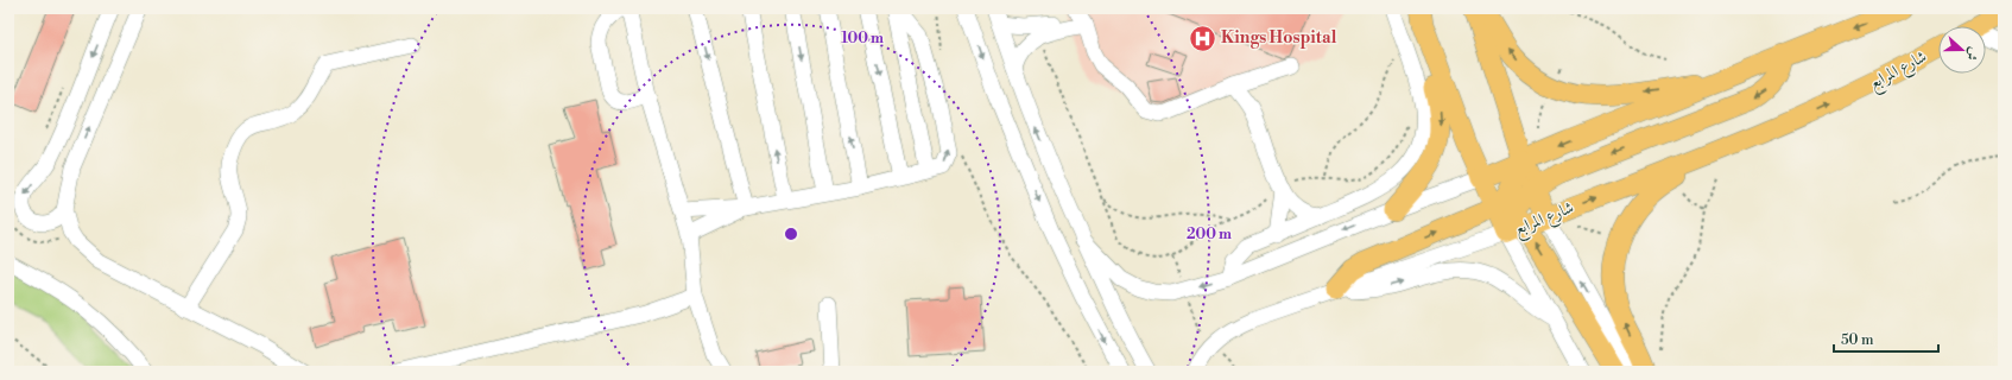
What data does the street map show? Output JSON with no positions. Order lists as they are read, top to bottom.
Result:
{
  "streets": {
    "main road": ["شارع المرابع"]
  },
  "places": {
    "hospital": ["Kings Hospital"]
  },
  "scale_bar": "50 m",
  "north": "right",
  "rings": ["100 m", "200 m"]
}
